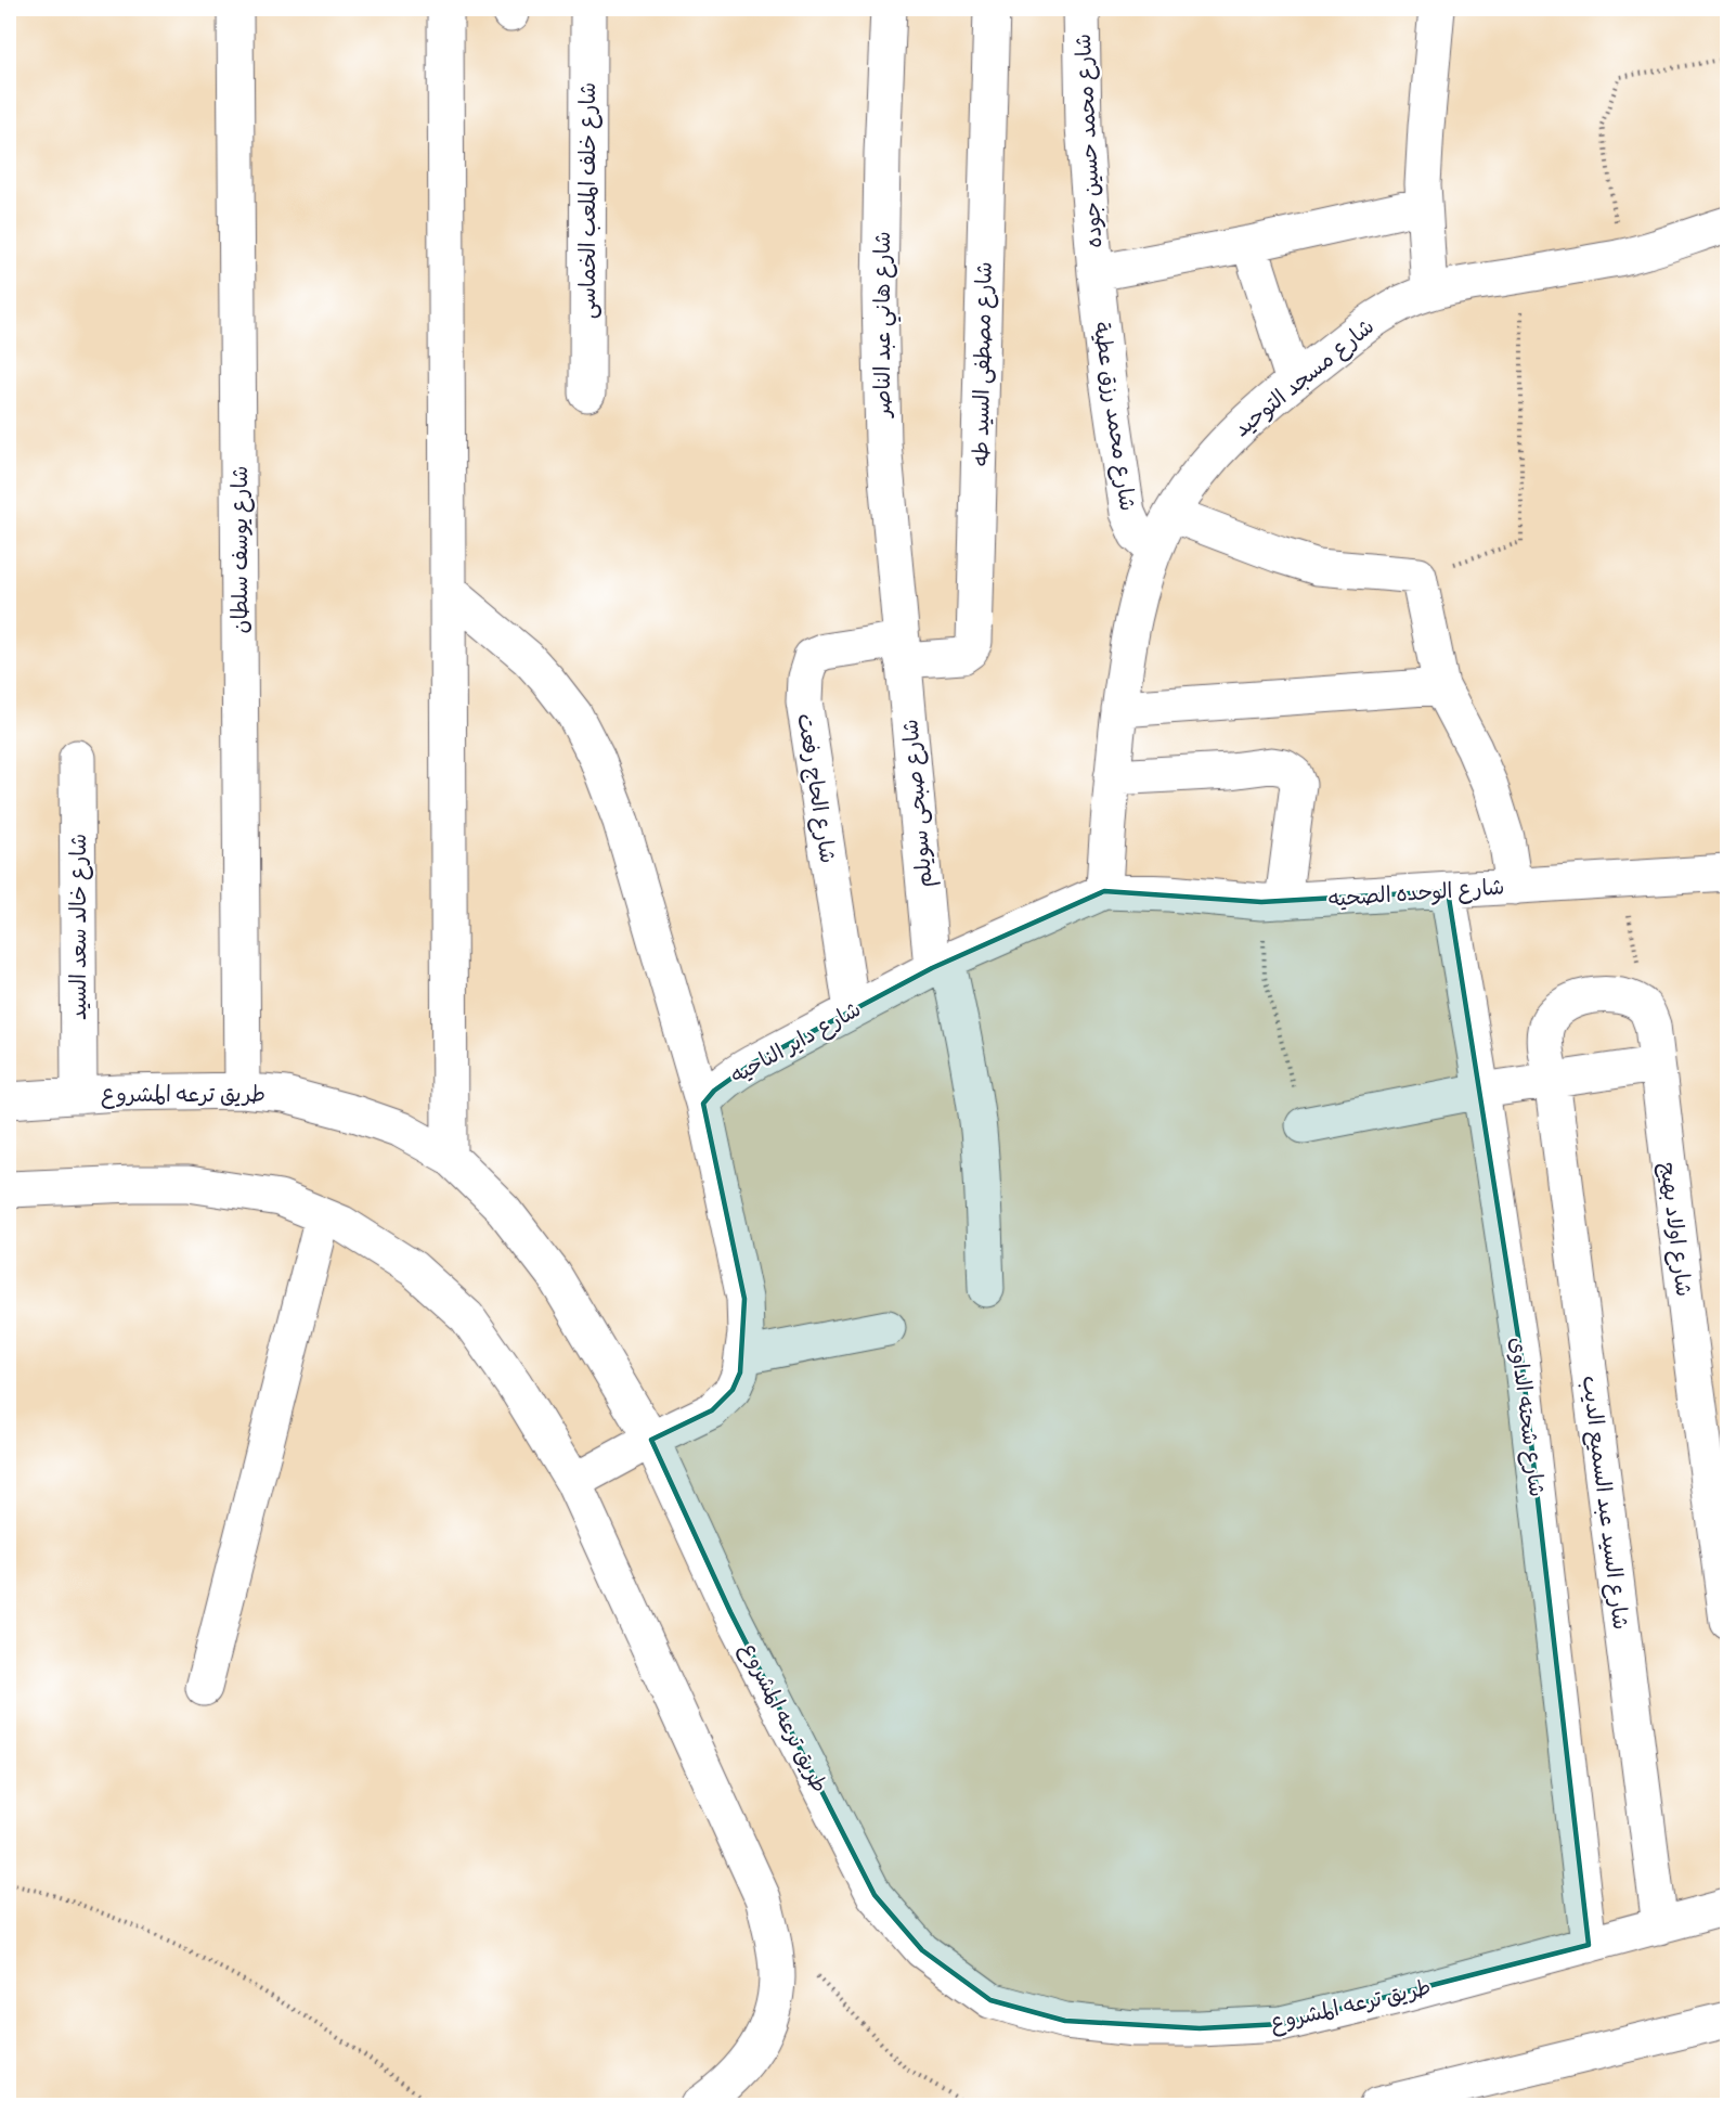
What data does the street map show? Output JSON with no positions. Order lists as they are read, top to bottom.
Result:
{
  "streets": {
    "street": [
      "شارع محمد حسين جوده",
      "شارع خلف الملعب الخماسى",
      "شارع هاني عبد الناصر",
      "شارع مصطفى السيد طه",
      "شارع مسجد التوحيد",
      "شارع محمد رزق عطية",
      "شارع يوسف سلطان",
      "شارع الحاج رفعت",
      "شارع صبحى سويلم",
      "شارع الوحده الصحيه",
      "شارع خالد سعد السيد",
      "شارع داير الناحيه",
      "طريق ترعه المشروع",
      "شارع اولاد بهيج",
      "شارع شحته الداوى",
      "شارع السيد عبد السميع الديب"
    ]
  },
  "crossings": [
    ["شارع محمد حسين جوده", "شارع محمد رزق عطية"],
    ["شارع هاني عبد الناصر", "شارع مصطفى السيد طه"],
    ["شارع هاني عبد الناصر", "شارع الحاج رفعت"],
    ["شارع هاني عبد الناصر", "شارع صبحى سويلم"],
    ["شارع مصطفى السيد طه", "شارع الحاج رفعت"],
    ["شارع مصطفى السيد طه", "شارع صبحى سويلم"],
    ["شارع مسجد التوحيد", "شارع محمد رزق عطية"],
    ["شارع مسجد التوحيد", "شارع الوحده الصحيه"],
    ["شارع مسجد التوحيد", "شارع داير الناحيه"],
    ["شارع يوسف سلطان", "طريق ترعه المشروع"],
    ["شارع الحاج رفعت", "شارع صبحى سويلم"],
    ["شارع الحاج رفعت", "شارع داير الناحيه"],
    ["شارع صبحى سويلم", "شارع داير الناحيه"],
    ["شارع الوحده الصحيه", "شارع داير الناحيه"],
    ["شارع الوحده الصحيه", "شارع شحته الداوى"],
    ["شارع خالد سعد السيد", "طريق ترعه المشروع"],
    ["طريق ترعه المشروع", "شارع شحته الداوى"],
    ["طريق ترعه المشروع", "شارع السيد عبد السميع الديب"],
    ["شارع اولاد بهيج", "شارع السيد عبد السميع الديب"]
  ]
}
